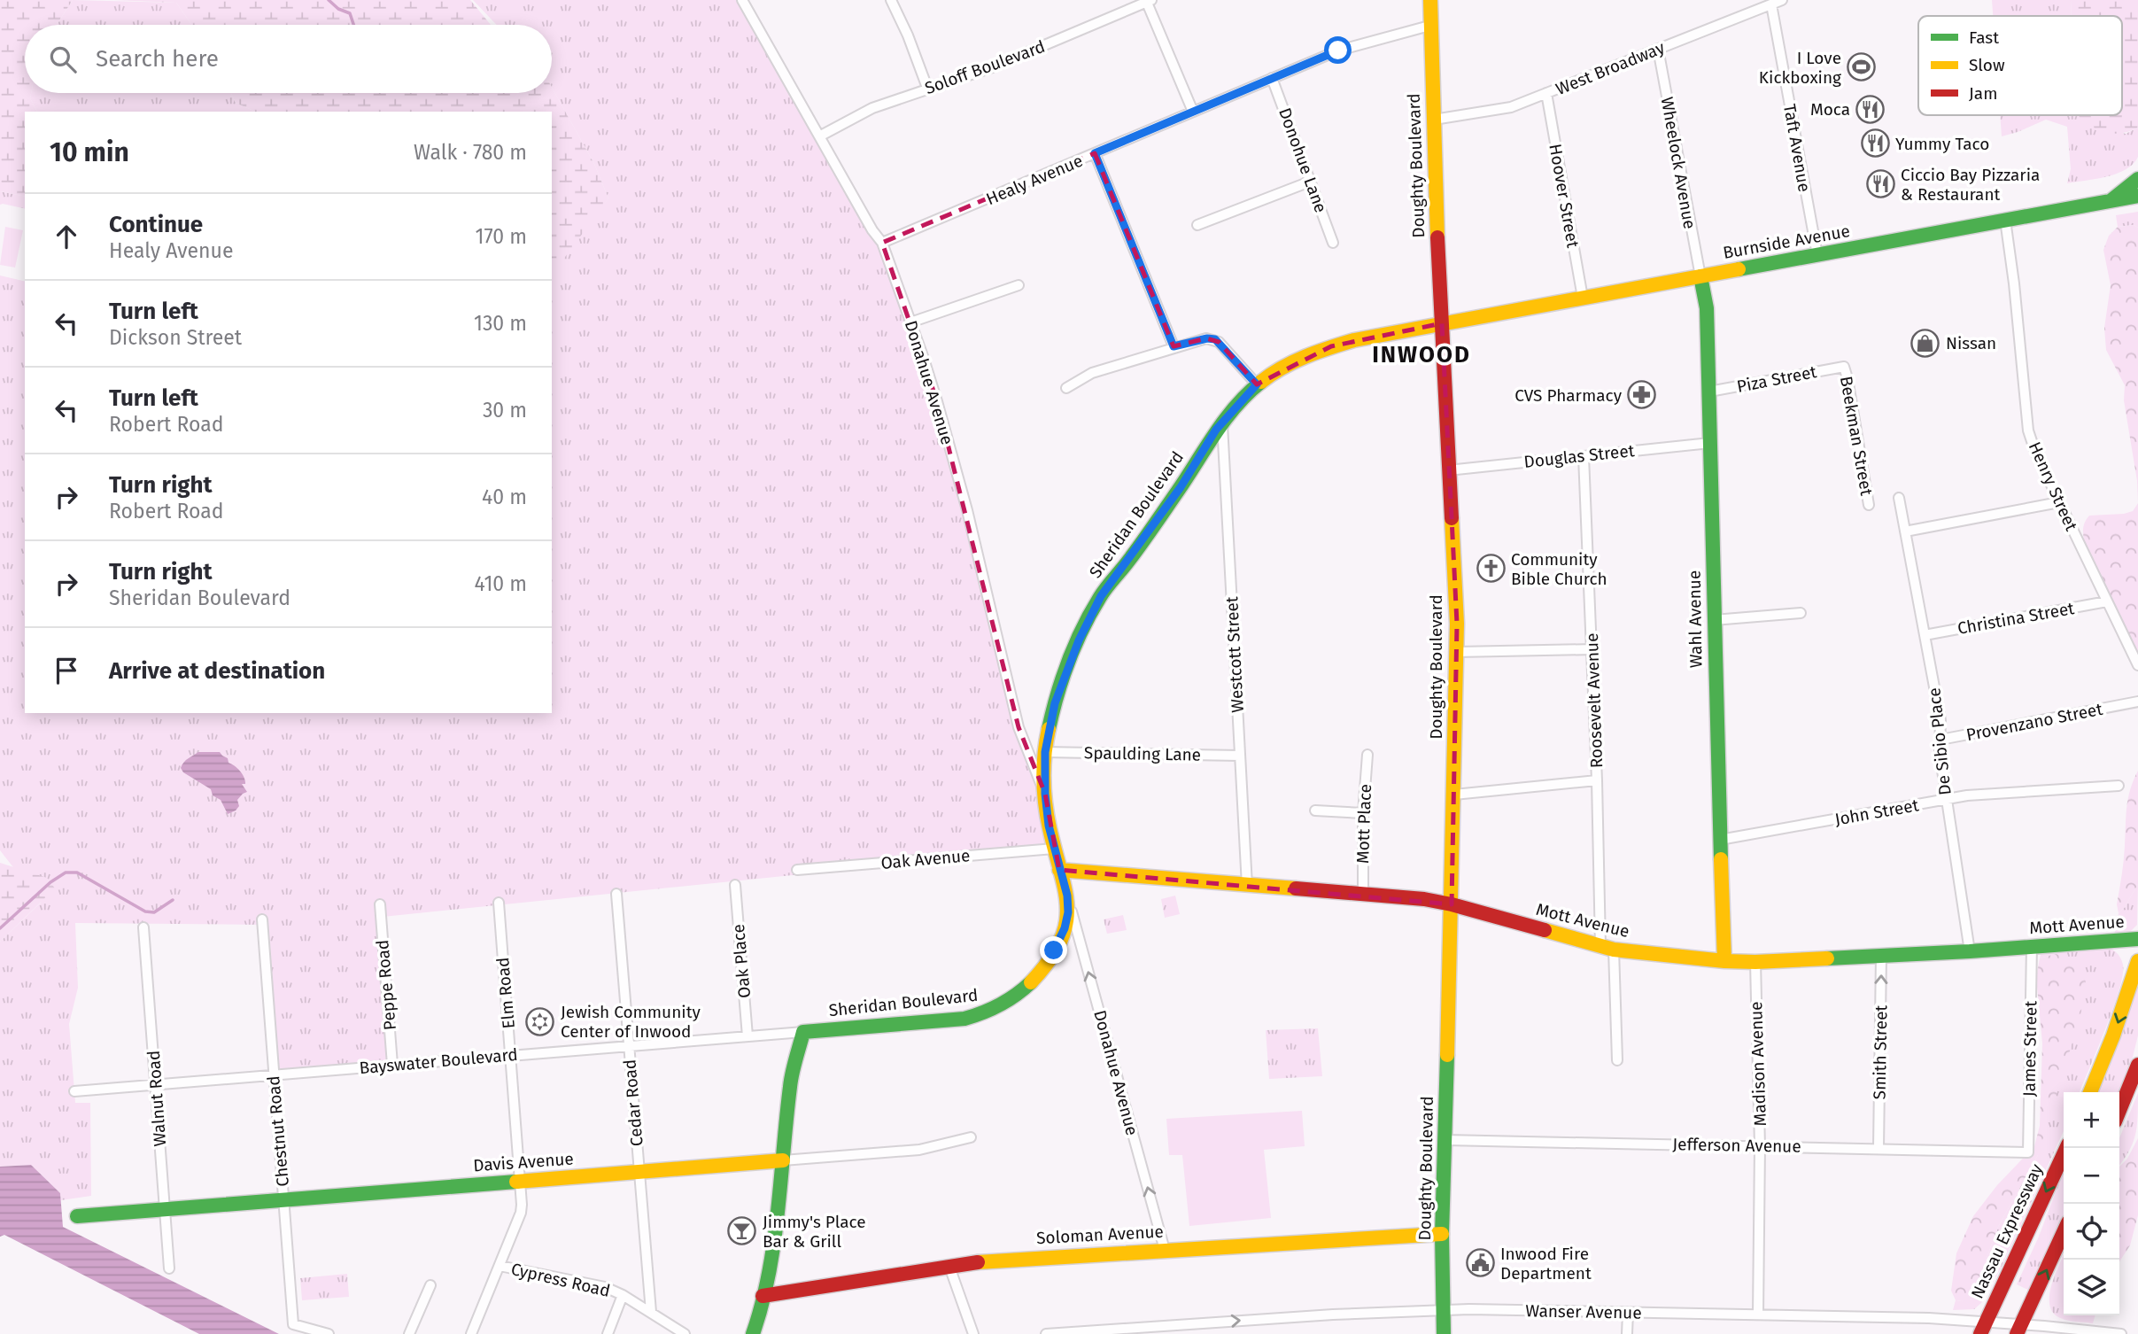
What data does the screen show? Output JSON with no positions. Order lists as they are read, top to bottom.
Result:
{
  "streets": {
    "main road": [
      "Doughty Boulevard",
      "Burnside Avenue",
      "Sheridan Boulevard",
      "Wahl Avenue",
      "Mott Avenue",
      "Davis Avenue",
      "Nassau Expressway",
      "Soloman Avenue"
    ],
    "street": [
      "Soloff Boulevard",
      "West Broadway",
      "Taft Avenue",
      "Donohue Lane",
      "Wheelock Avenue",
      "Healy Avenue",
      "Hoover Street",
      "Piza Street",
      "Donahue Avenue",
      "Beekman Street",
      "Douglas Street",
      "Henry Street",
      "Christina Street",
      "Westcott Street",
      "Roosevelt Avenue",
      "Provenzano Street",
      "De Sibio Place",
      "Spaulding Lane",
      "John Street",
      "Mott Place",
      "Oak Avenue",
      "Oak Place",
      "Peppe Road",
      "Elm Road",
      "James Street",
      "Smith Street",
      "Bayswater Boulevard",
      "Madison Avenue",
      "Walnut Road",
      "Cedar Road",
      "Chestnut Road",
      "Jefferson Avenue",
      "Cypress Road",
      "Wanser Avenue"
    ]
  },
  "crossings": [
    ["Soloff Boulevard", "Donahue Avenue"],
    ["West Broadway", "Taft Avenue"],
    ["West Broadway", "Wheelock Avenue"],
    ["West Broadway", "Doughty Boulevard"],
    ["West Broadway", "Hoover Street"],
    ["Taft Avenue", "Burnside Avenue"],
    ["Donohue Lane", "Healy Avenue"],
    ["Wheelock Avenue", "Burnside Avenue"],
    ["Wheelock Avenue", "Wahl Avenue"],
    ["Doughty Boulevard", "Healy Avenue"],
    ["Doughty Boulevard", "Burnside Avenue"],
    ["Doughty Boulevard", "Douglas Street"],
    ["Doughty Boulevard", "Sheridan Boulevard"],
    ["Doughty Boulevard", "Mott Avenue"],
    ["Doughty Boulevard", "Jefferson Avenue"],
    ["Doughty Boulevard", "Soloman Avenue"],
    ["Doughty Boulevard", "Wanser Avenue"],
    ["Healy Avenue", "Donahue Avenue"],
    ["Hoover Street", "Burnside Avenue"],
    ["Burnside Avenue", "Henry Street"],
    ["Burnside Avenue", "Sheridan Boulevard"],
    ["Burnside Avenue", "Wahl Avenue"],
    ["Piza Street", "Beekman Street"],
    ["Piza Street", "Wahl Avenue"],
    ["Donahue Avenue", "Sheridan Boulevard"],
    ["Donahue Avenue", "Soloman Avenue"],
    ["Douglas Street", "Wahl Avenue"],
    ["Douglas Street", "Roosevelt Avenue"],
    ["Henry Street", "Christina Street"],
    ["Sheridan Boulevard", "Westcott Street"],
    ["Sheridan Boulevard", "Spaulding Lane"],
    ["Sheridan Boulevard", "Oak Avenue"],
    ["Sheridan Boulevard", "Mott Avenue"],
    ["Sheridan Boulevard", "Bayswater Boulevard"],
    ["Christina Street", "De Sibio Place"],
    ["Wahl Avenue", "John Street"],
    ["Wahl Avenue", "Mott Avenue"],
    ["Westcott Street", "Spaulding Lane"],
    ["Westcott Street", "Mott Avenue"],
    ["Roosevelt Avenue", "Mott Avenue"],
    ["Provenzano Street", "De Sibio Place"],
    ["De Sibio Place", "John Street"],
    ["De Sibio Place", "Mott Avenue"],
    ["Mott Place", "Mott Avenue"],
    ["Mott Avenue", "James Street"],
    ["Mott Avenue", "Smith Street"],
    ["Mott Avenue", "Madison Avenue"],
    ["Oak Place", "Bayswater Boulevard"],
    ["Peppe Road", "Bayswater Boulevard"],
    ["Elm Road", "Bayswater Boulevard"],
    ["Elm Road", "Davis Avenue"],
    ["Elm Road", "Cypress Road"],
    ["James Street", "Jefferson Avenue"],
    ["Smith Street", "Jefferson Avenue"],
    ["Bayswater Boulevard", "Walnut Road"],
    ["Bayswater Boulevard", "Cedar Road"],
    ["Bayswater Boulevard", "Chestnut Road"],
    ["Madison Avenue", "Jefferson Avenue"],
    ["Madison Avenue", "Wanser Avenue"],
    ["Walnut Road", "Davis Avenue"],
    ["Cedar Road", "Davis Avenue"],
    ["Cedar Road", "Cypress Road"],
    ["Chestnut Road", "Davis Avenue"],
    ["Nassau Expressway", "Wanser Avenue"]
  ],
  "one_way": ["Smith Street", "Wanser Avenue"],
  "districts": ["INWOOD"],
  "places": {
    "sports": ["I Love Kickboxing"],
    "restaurant": ["Moca", "Yummy Taco", "Ciccio Bay Pizzaria & Restaurant"],
    "shop": ["Nissan"],
    "pharmacy": ["CVS Pharmacy"],
    "church": ["Community Bible Church"],
    "synagogue": ["Jewish Community Center of Inwood"],
    "bar": ["Jimmy's Place Bar & Grill"],
    "public building": ["Inwood Fire Department"]
  },
  "legend": ["Fast", "Slow", "Jam"],
  "page": {
    "search": "Search here",
    "heading": ["10 min", "Walk · 780 m"],
    "list": [
      ["Continue", "Healy Avenue", "170 m"],
      ["Turn left", "Dickson Street", "130 m"],
      ["Turn left", "Robert Road", "30 m"],
      ["Turn right", "Robert Road", "40 m"],
      ["Turn right", "Sheridan Boulevard", "410 m"],
      "Arrive at destination"
    ],
    "map_buttons": ["+", "−"]
  }
}
